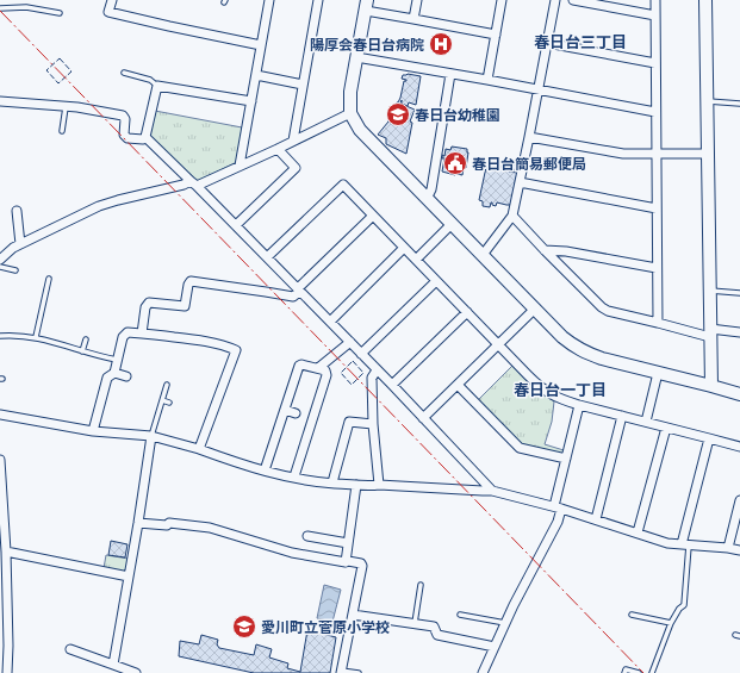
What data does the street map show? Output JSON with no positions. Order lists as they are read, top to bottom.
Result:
{
  "districts": ["春日台三丁目", "春日台一丁目"],
  "places": {
    "hospital": ["陽厚会春日台病院"],
    "school or university": ["春日台幼稚園", "愛川町立菅原小学校"],
    "public building": ["春日台簡易郵便局"]
  }
}
